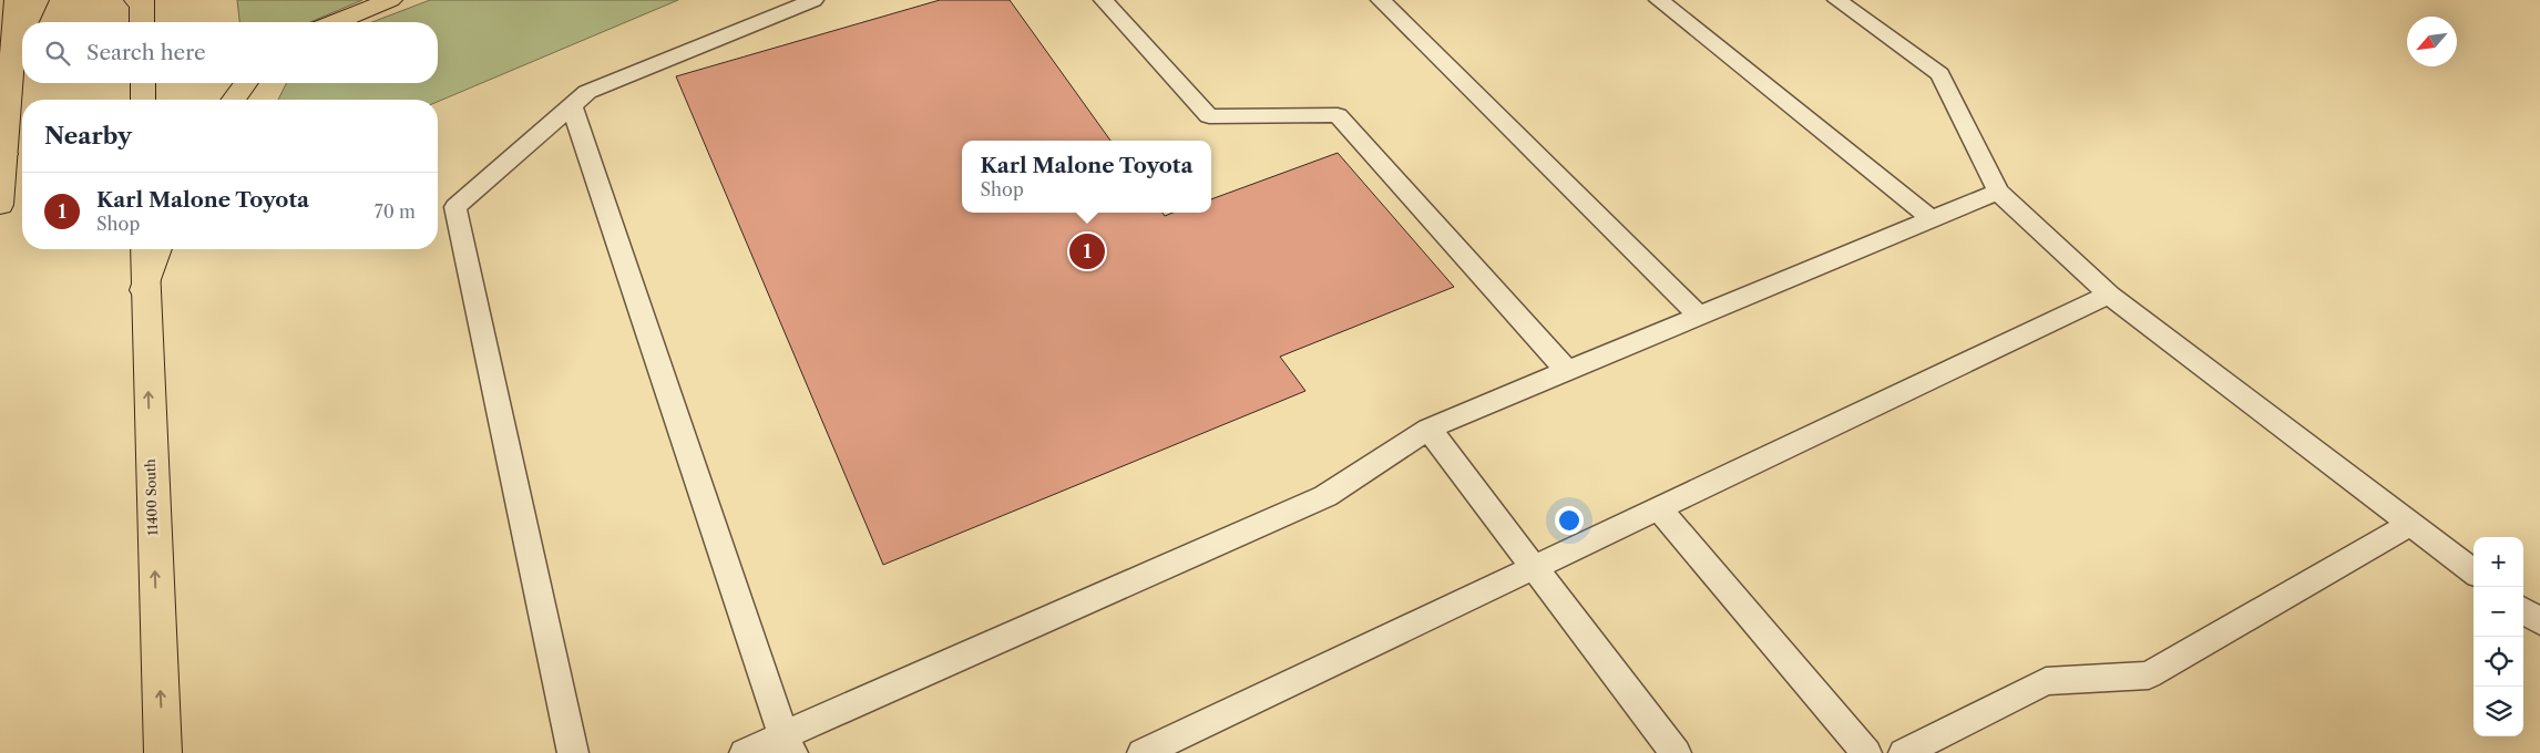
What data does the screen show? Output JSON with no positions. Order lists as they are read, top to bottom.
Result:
{
  "streets": {
    "main road": ["11400 South"]
  },
  "one_way": ["11400 South"],
  "north": "bottom left",
  "page": {
    "search": "Search here",
    "heading": "Nearby",
    "popup": ["Karl Malone Toyota", "Shop"],
    "list": [
      {
        "mark": "1",
        "name": "Karl Malone Toyota",
        "note": "Shop",
        "value": "70 m"
      }
    ],
    "pins": "1",
    "map_buttons": ["+", "−"]
  }
}
